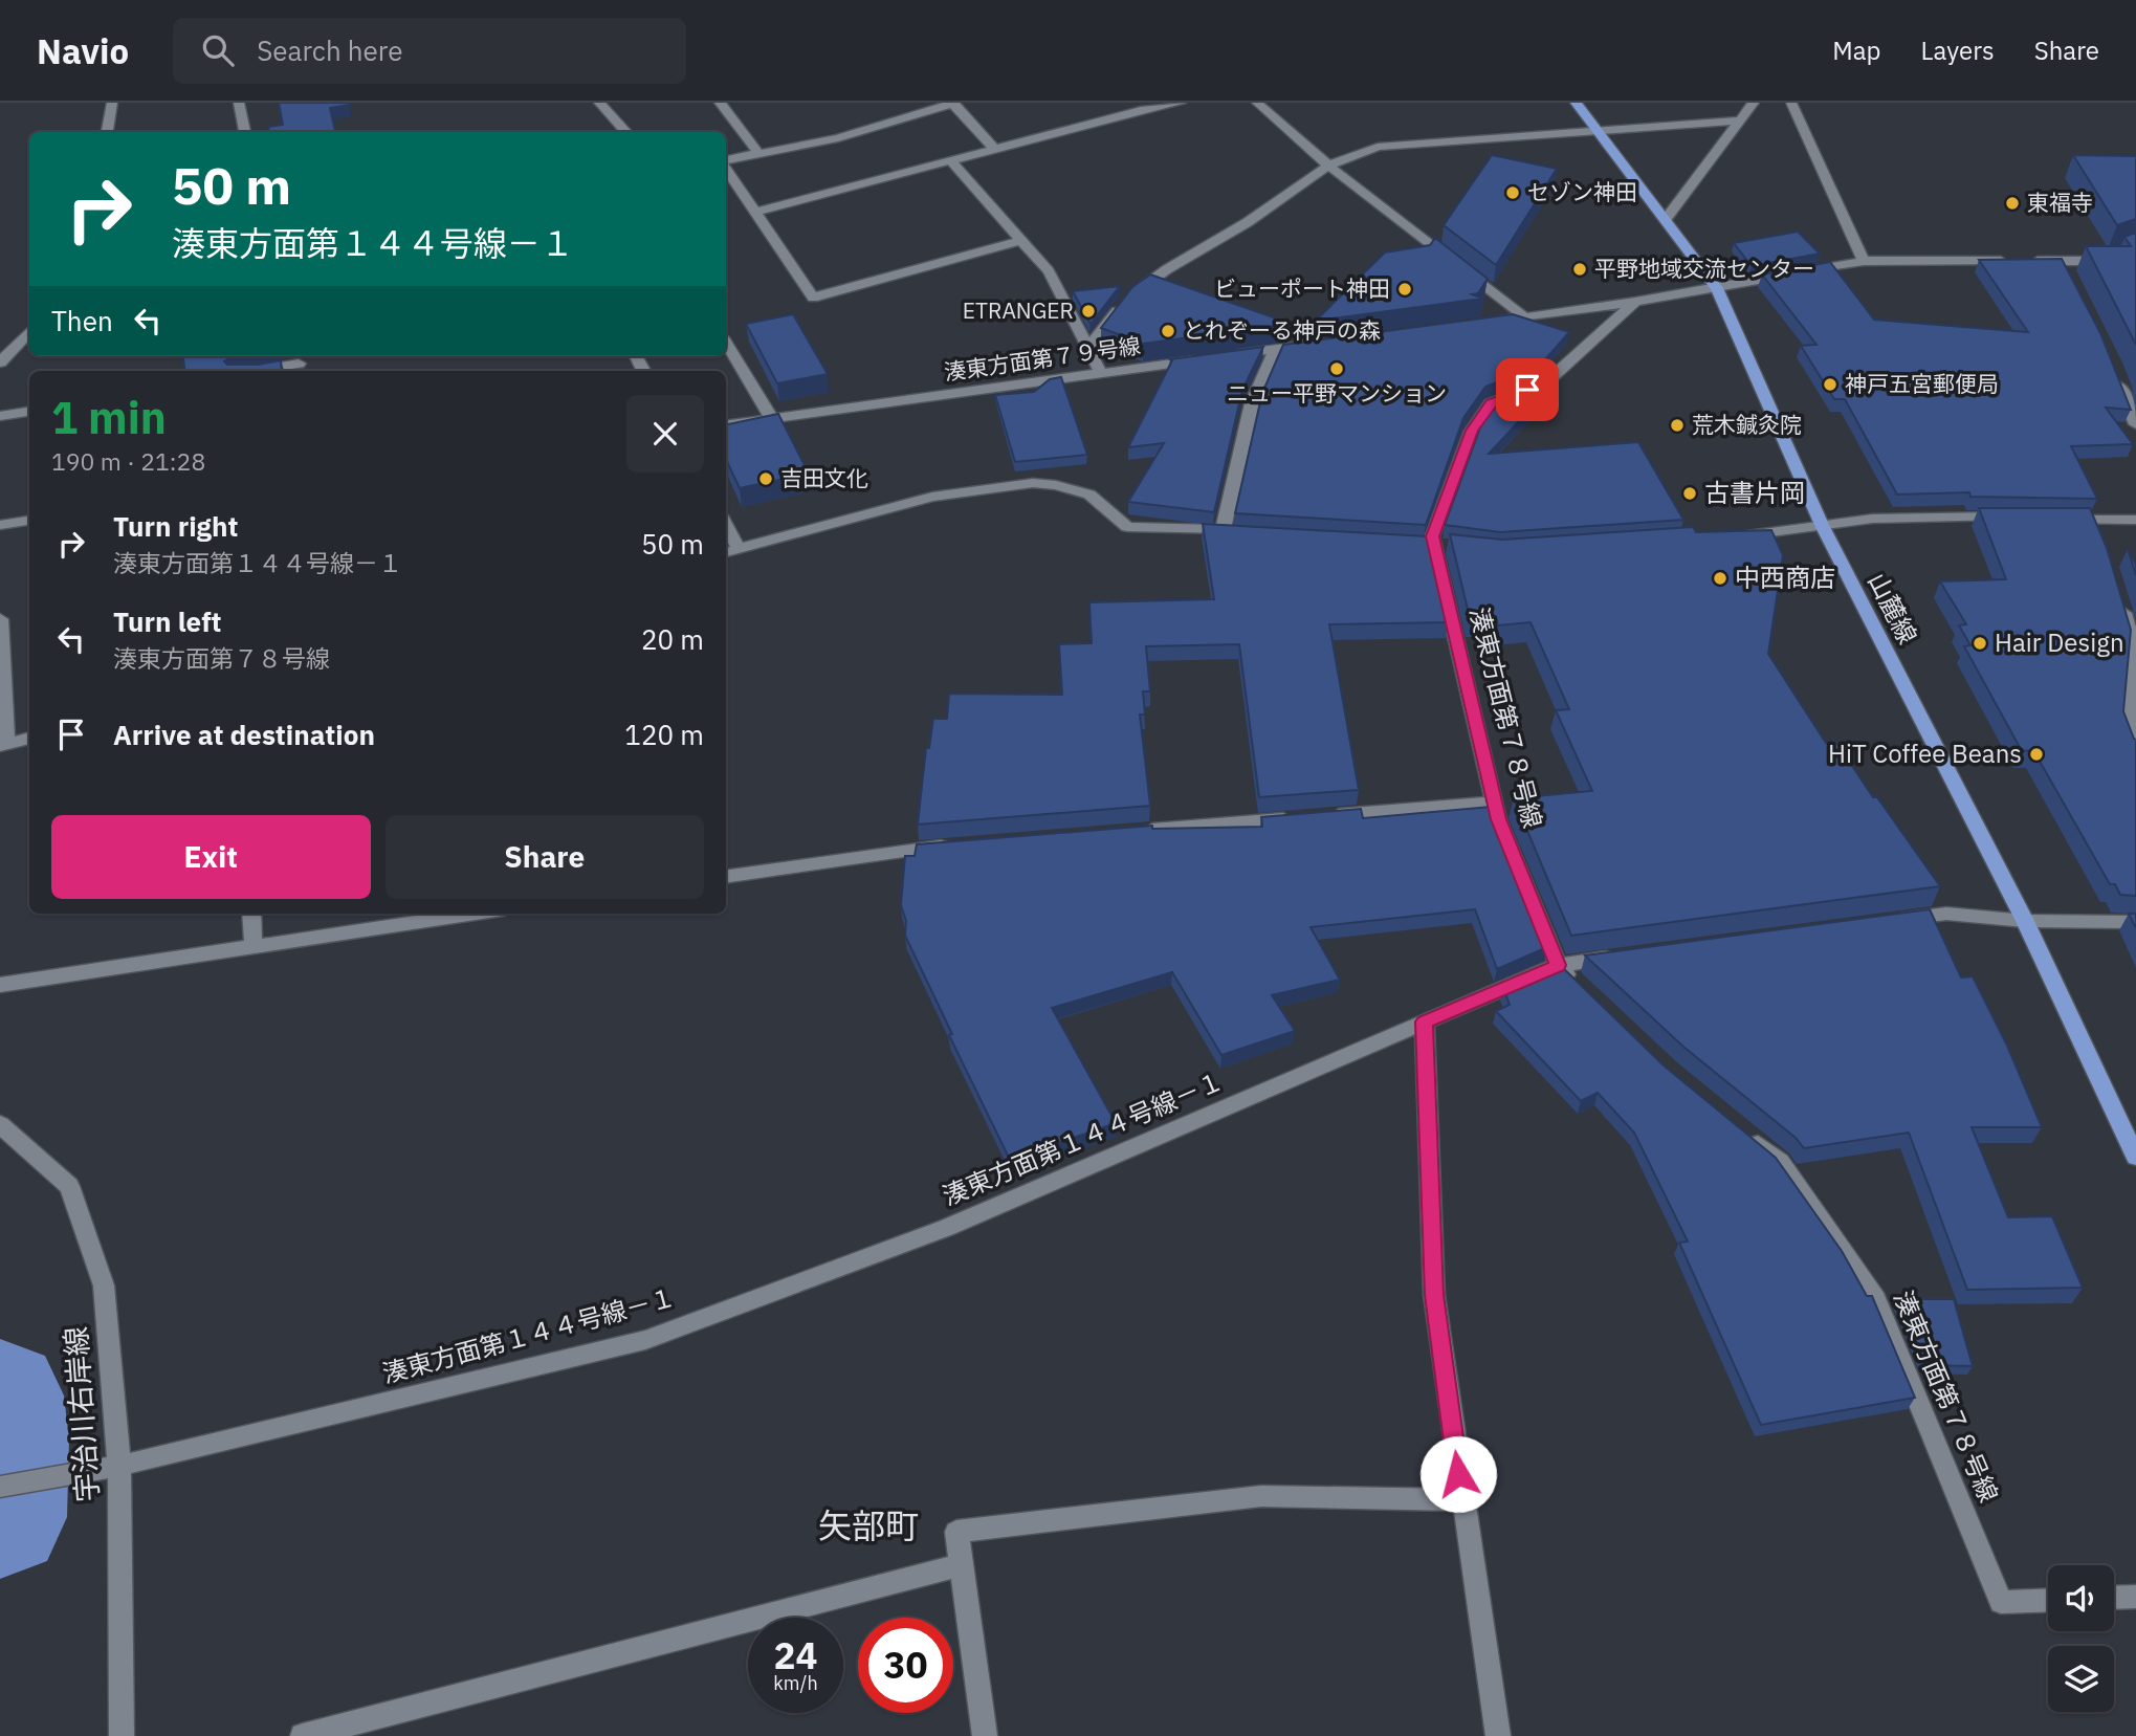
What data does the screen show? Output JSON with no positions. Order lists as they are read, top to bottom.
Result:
{
  "streets": {
    "main road": ["山麓線"],
    "street": [
      "湊東方面第７９号線",
      "湊東方面第７８号線",
      "湊東方面第１４４号線－１",
      "宇治川右岸線"
    ]
  },
  "crossings": [
    ["湊東方面第７９号線", "山麓線"],
    ["湊東方面第７８号線", "湊東方面第１４４号線－１"],
    ["湊東方面第１４４号線－１", "宇治川右岸線"]
  ],
  "districts": ["矢部町"],
  "places": [
    "セゾン神田",
    "東福寺",
    "平野地域交流センター",
    "ビューポート神田",
    "ETRANGER",
    "とれぞーる神戸の森",
    "ニュー平野マンション",
    "神戸五宮郵便局",
    "荒木鍼灸院",
    "吉田文化",
    "古書片岡",
    "中西商店",
    "Hair Design",
    "HiT Coffee Beans"
  ],
  "page": {
    "header": "Navio",
    "search": "Search here",
    "nav": ["Map", "Layers", "Share"],
    "turn": ["50 m", "湊東方面第１４４号線－１"],
    "then": "Then",
    "heading": ["1 min", "190 m · 21:28"],
    "list": [
      {
        "name": "Turn right",
        "note": "湊東方面第１４４号線－１",
        "value": "50 m"
      },
      {
        "name": "Turn left",
        "note": "湊東方面第７８号線",
        "value": "20 m"
      },
      {
        "name": "Arrive at destination",
        "value": "120 m"
      }
    ],
    "buttons": ["Exit", "Share"],
    "speed": "24 km/h",
    "limit": "30"
  }
}
